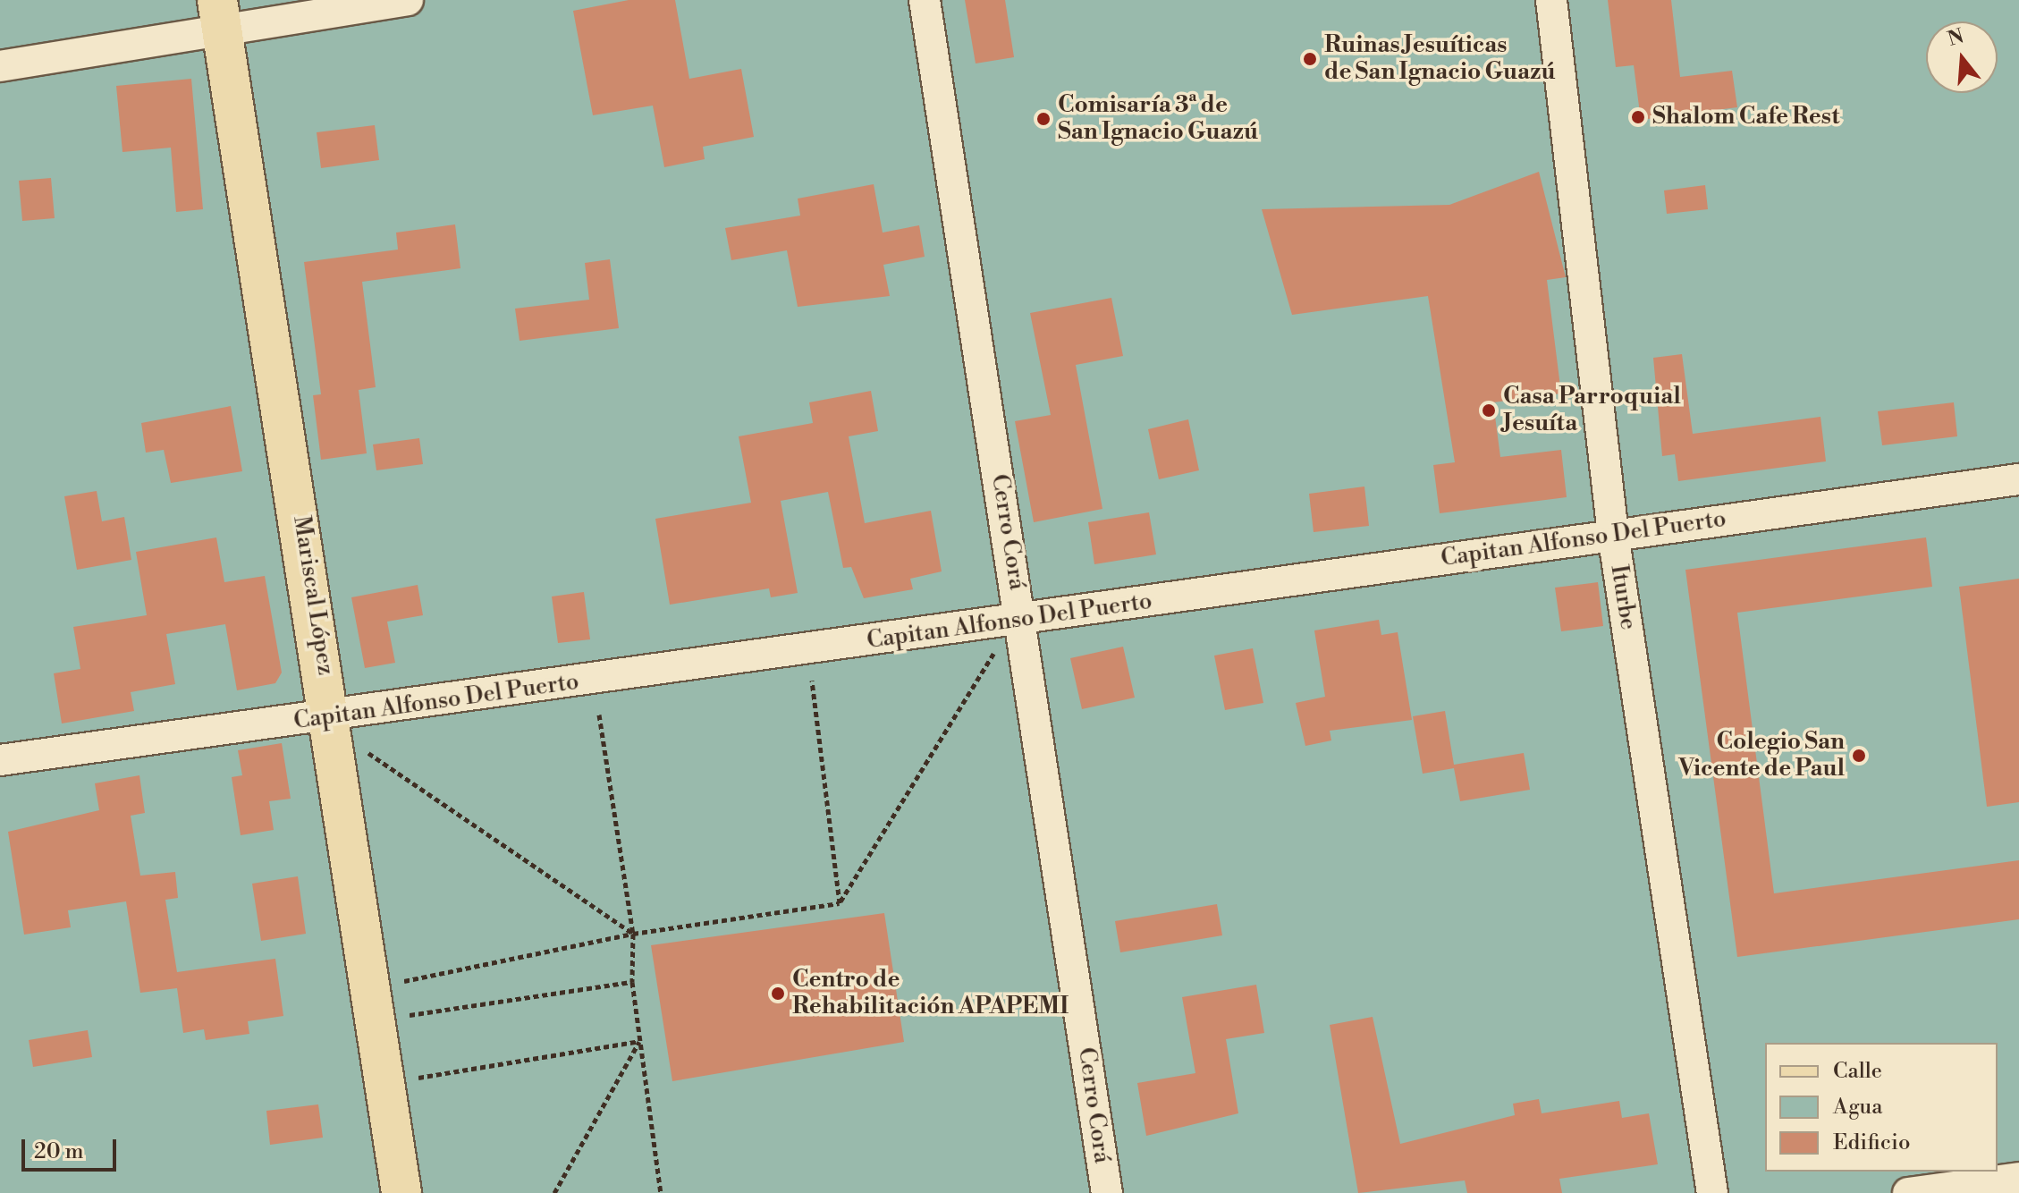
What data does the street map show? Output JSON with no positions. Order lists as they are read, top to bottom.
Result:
{
  "streets": {
    "main road": ["Mariscal López"],
    "street": ["Cerro Corá", "Capitan Alfonso Del Puerto", "Iturbe"]
  },
  "crossings": [
    ["Cerro Corá", "Capitan Alfonso Del Puerto"],
    ["Capitan Alfonso Del Puerto", "Mariscal López"],
    ["Capitan Alfonso Del Puerto", "Iturbe"]
  ],
  "places": [
    "Ruinas Jesuíticas de San Ignacio Guazú",
    "Shalom Cafe Rest",
    "Comisaría 3ª de San Ignacio Guazú",
    "Casa Parroquial Jesuíta",
    "Colegio San Vicente de Paul",
    "Centro de Rehabilitación APAPEMI"
  ],
  "legend": ["Calle", "Agua", "Edificio"],
  "scale_bar": "20 m",
  "north": "top"
}
